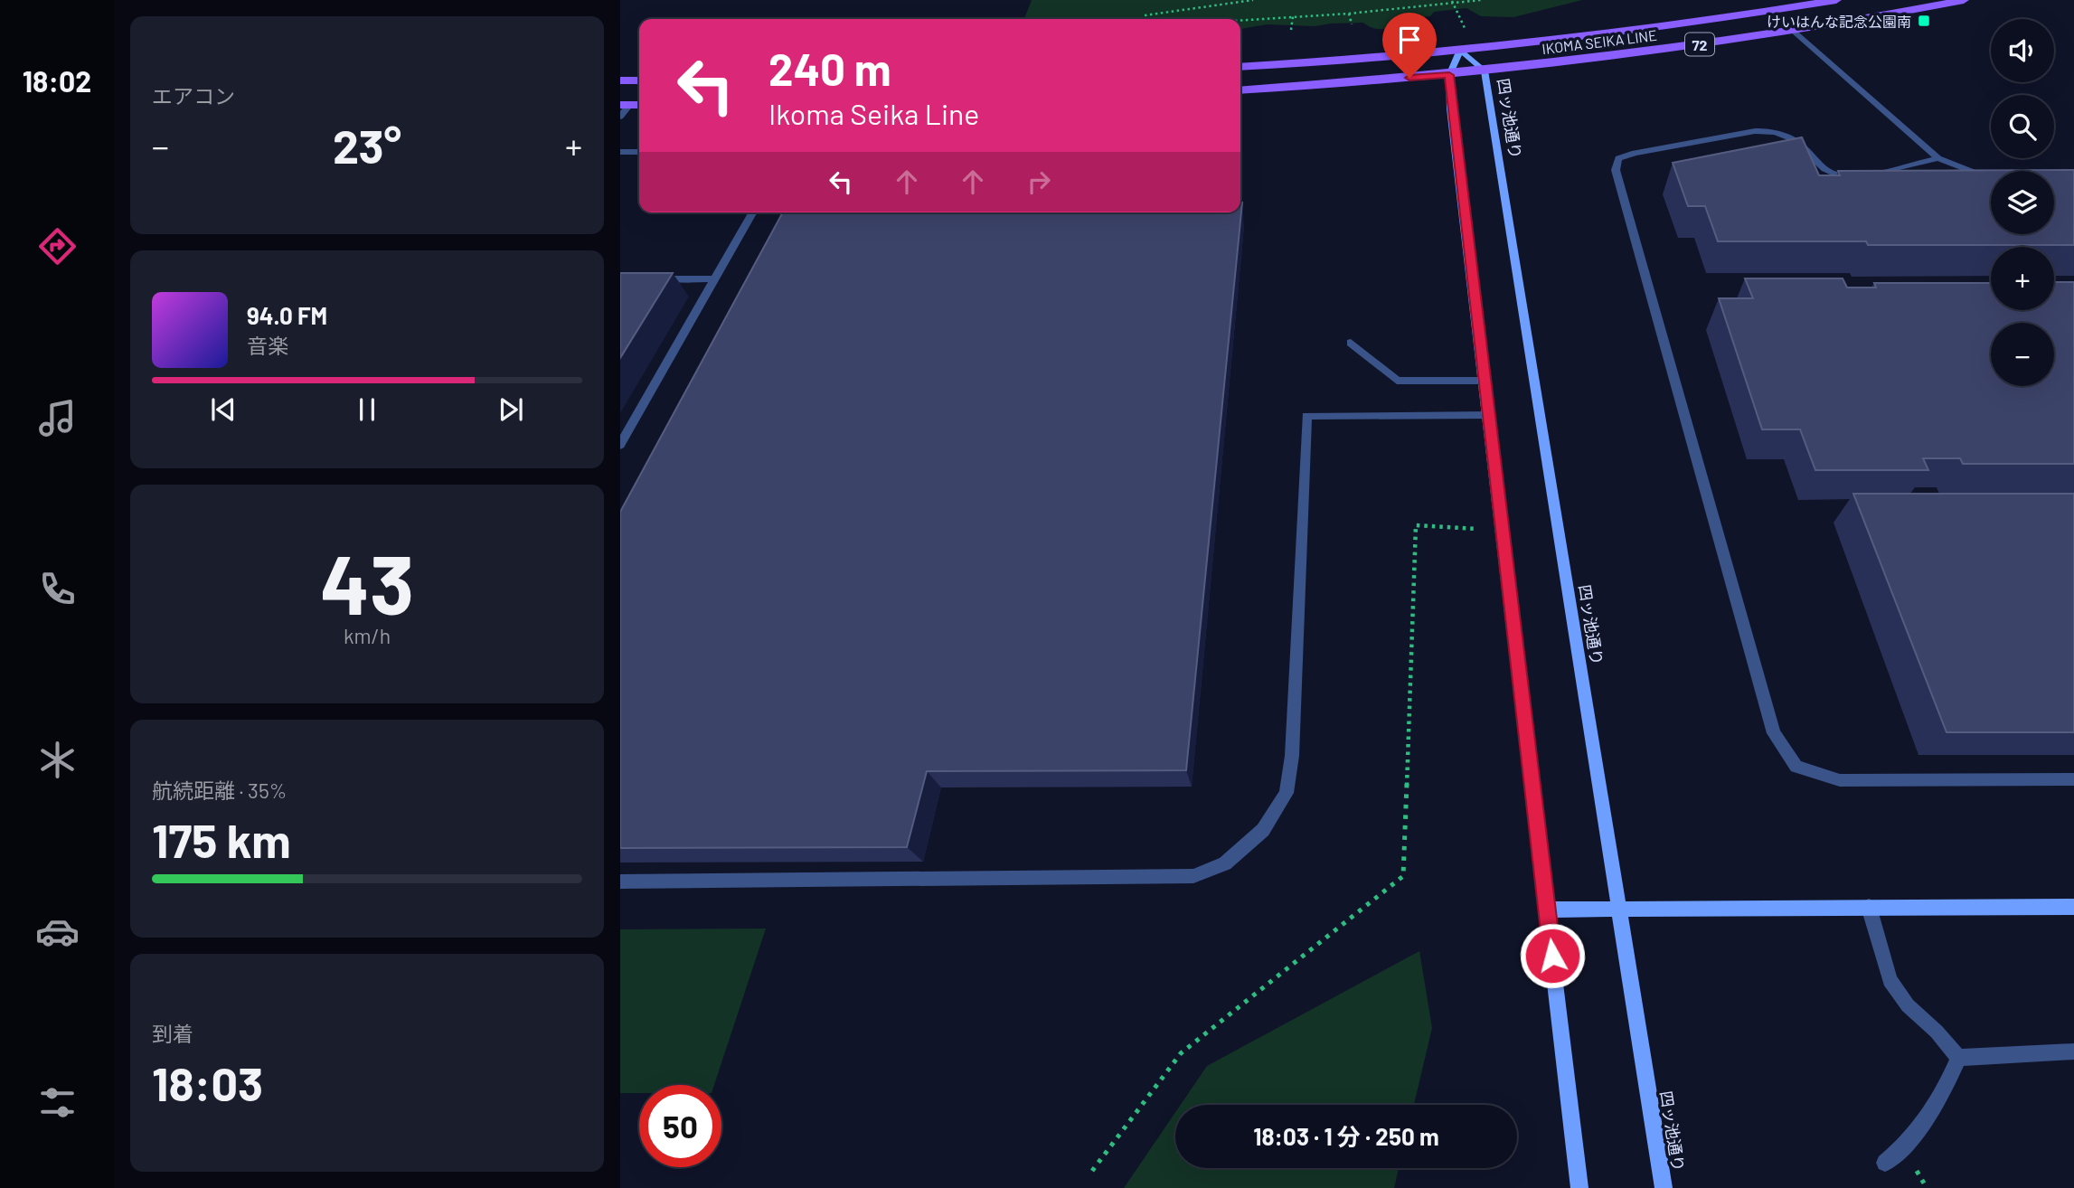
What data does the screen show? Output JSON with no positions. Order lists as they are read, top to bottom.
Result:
{
  "streets": {
    "main road": ["IKOMA SEIKA LINE", "72", "四ッ池通り"]
  },
  "crossings": [
    ["IKOMA SEIKA LINE", "四ッ池通り"]
  ],
  "places": {
    "transit": ["けいはんな記念公園南"]
  },
  "page": {
    "tabs": "18:02",
    "tile": [
      "エアコン",
      ["43", "km/h"],
      ["航続距離 · 35%", "175 km"],
      ["到着", "18:03"]
    ],
    "map_buttons": ["+", "−"],
    "turn": ["240 m", "Ikoma Seika Line"],
    "heat": ["−", "23°", "+"],
    "song": ["94.0 FM", "音楽"],
    "limit": "50",
    "trip": "18:03 · 1 分 · 250 m"
  }
}
